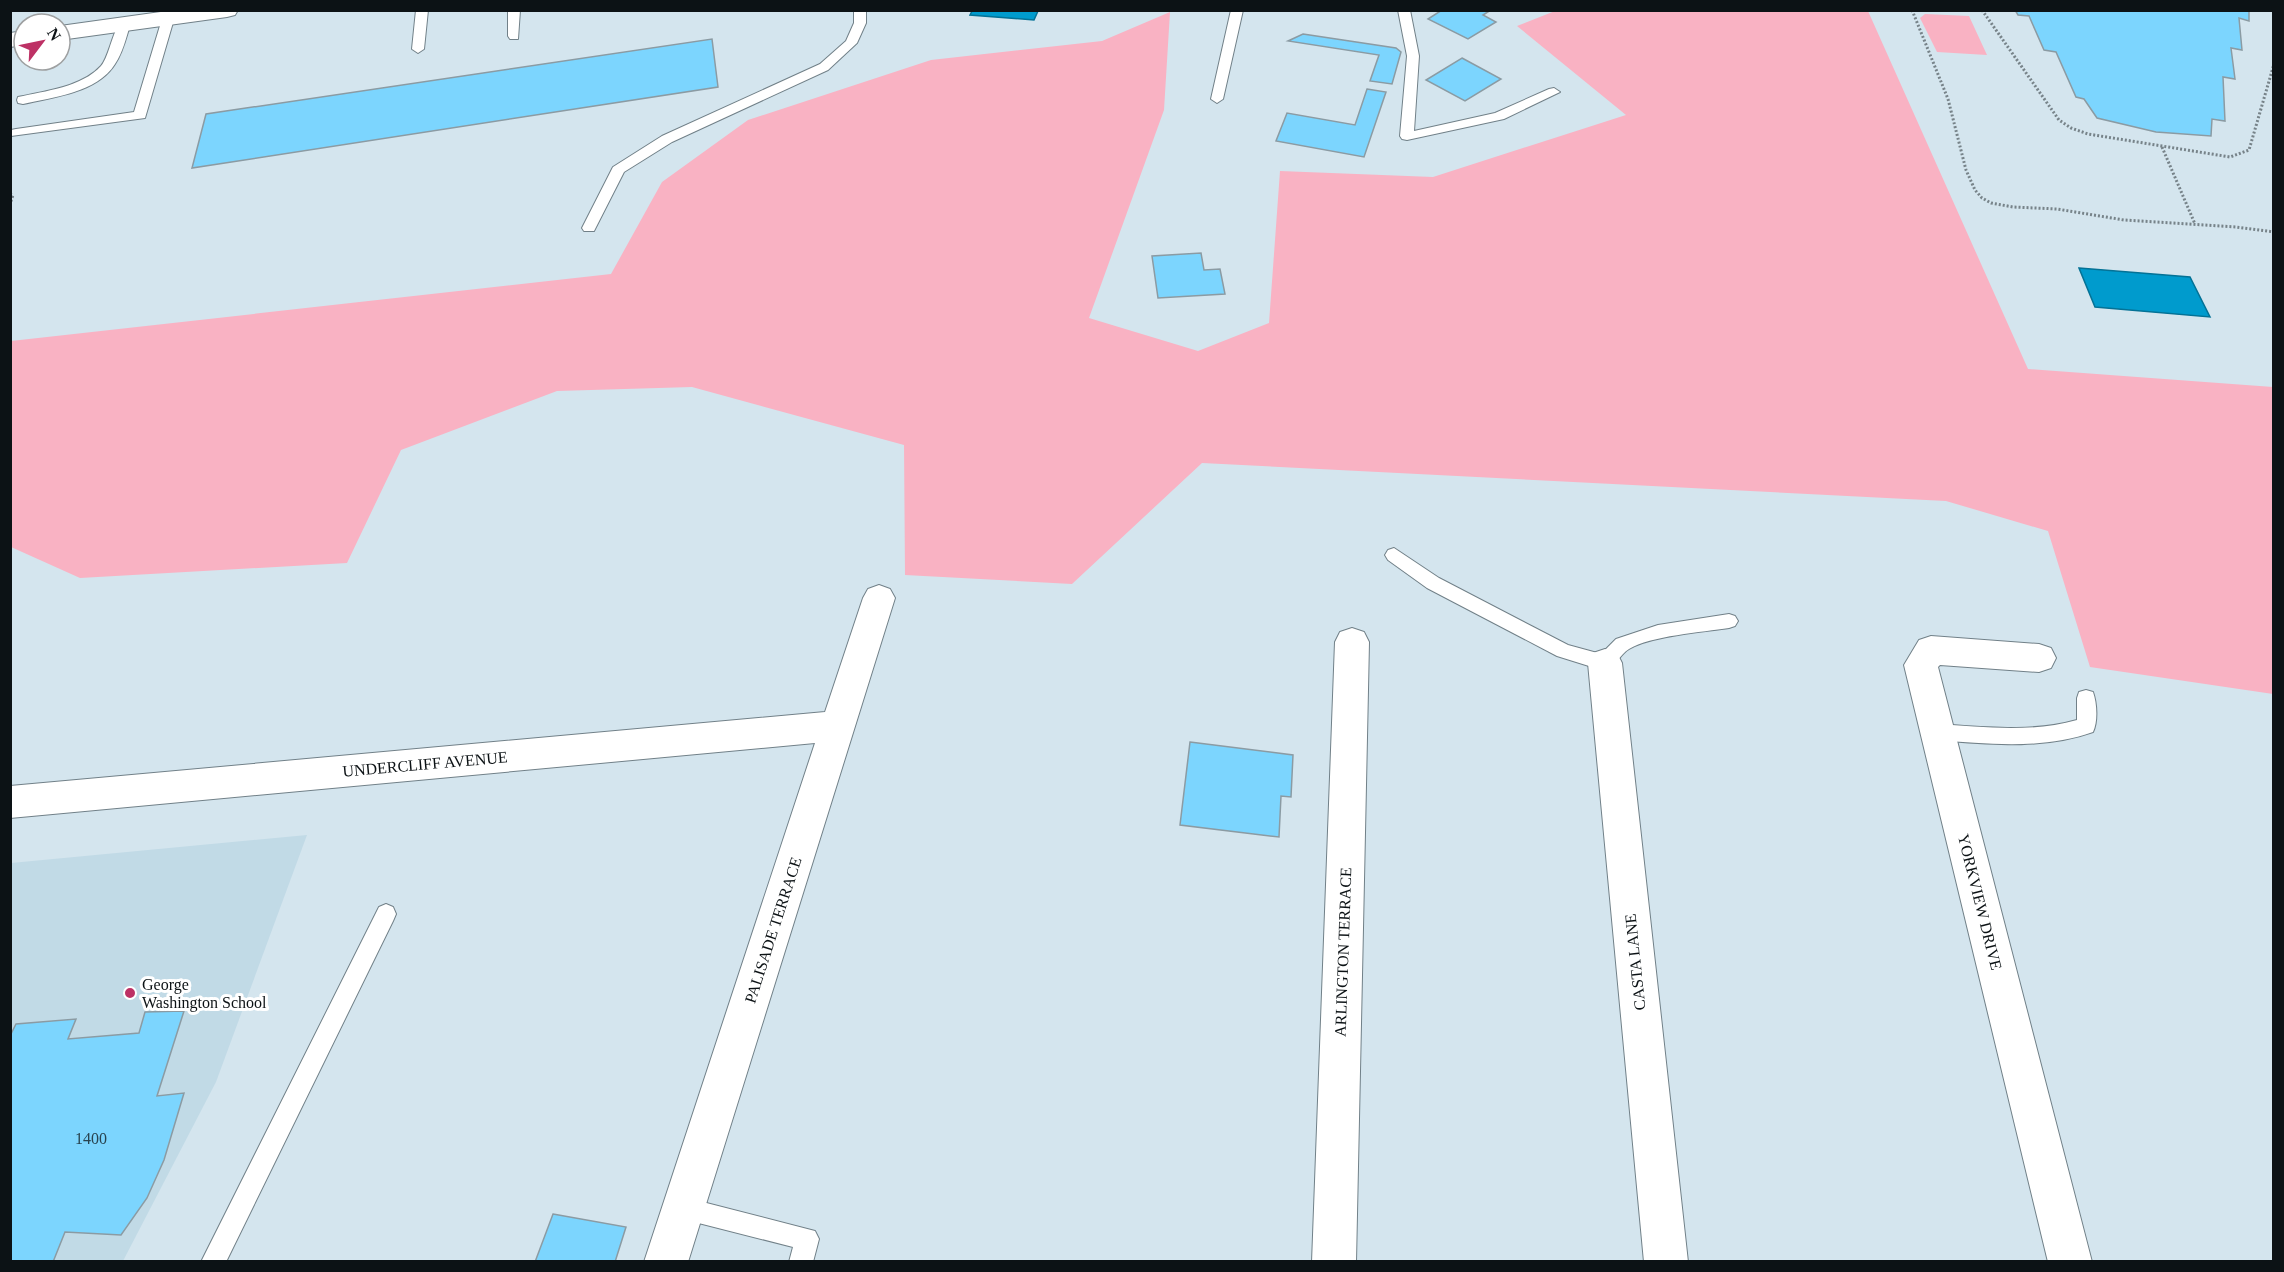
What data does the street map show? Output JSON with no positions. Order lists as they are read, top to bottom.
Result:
{
  "streets": {
    "street": [
      "UNDERCLIFF AVENUE",
      "YORKVIEW DRIVE",
      "PALISADE TERRACE",
      "ARLINGTON TERRACE",
      "CASTA LANE"
    ]
  },
  "crossings": [
    ["UNDERCLIFF AVENUE", "PALISADE TERRACE"]
  ],
  "places": ["George Washington School"],
  "house_numbers": ["1400"],
  "north": "top right"
}
